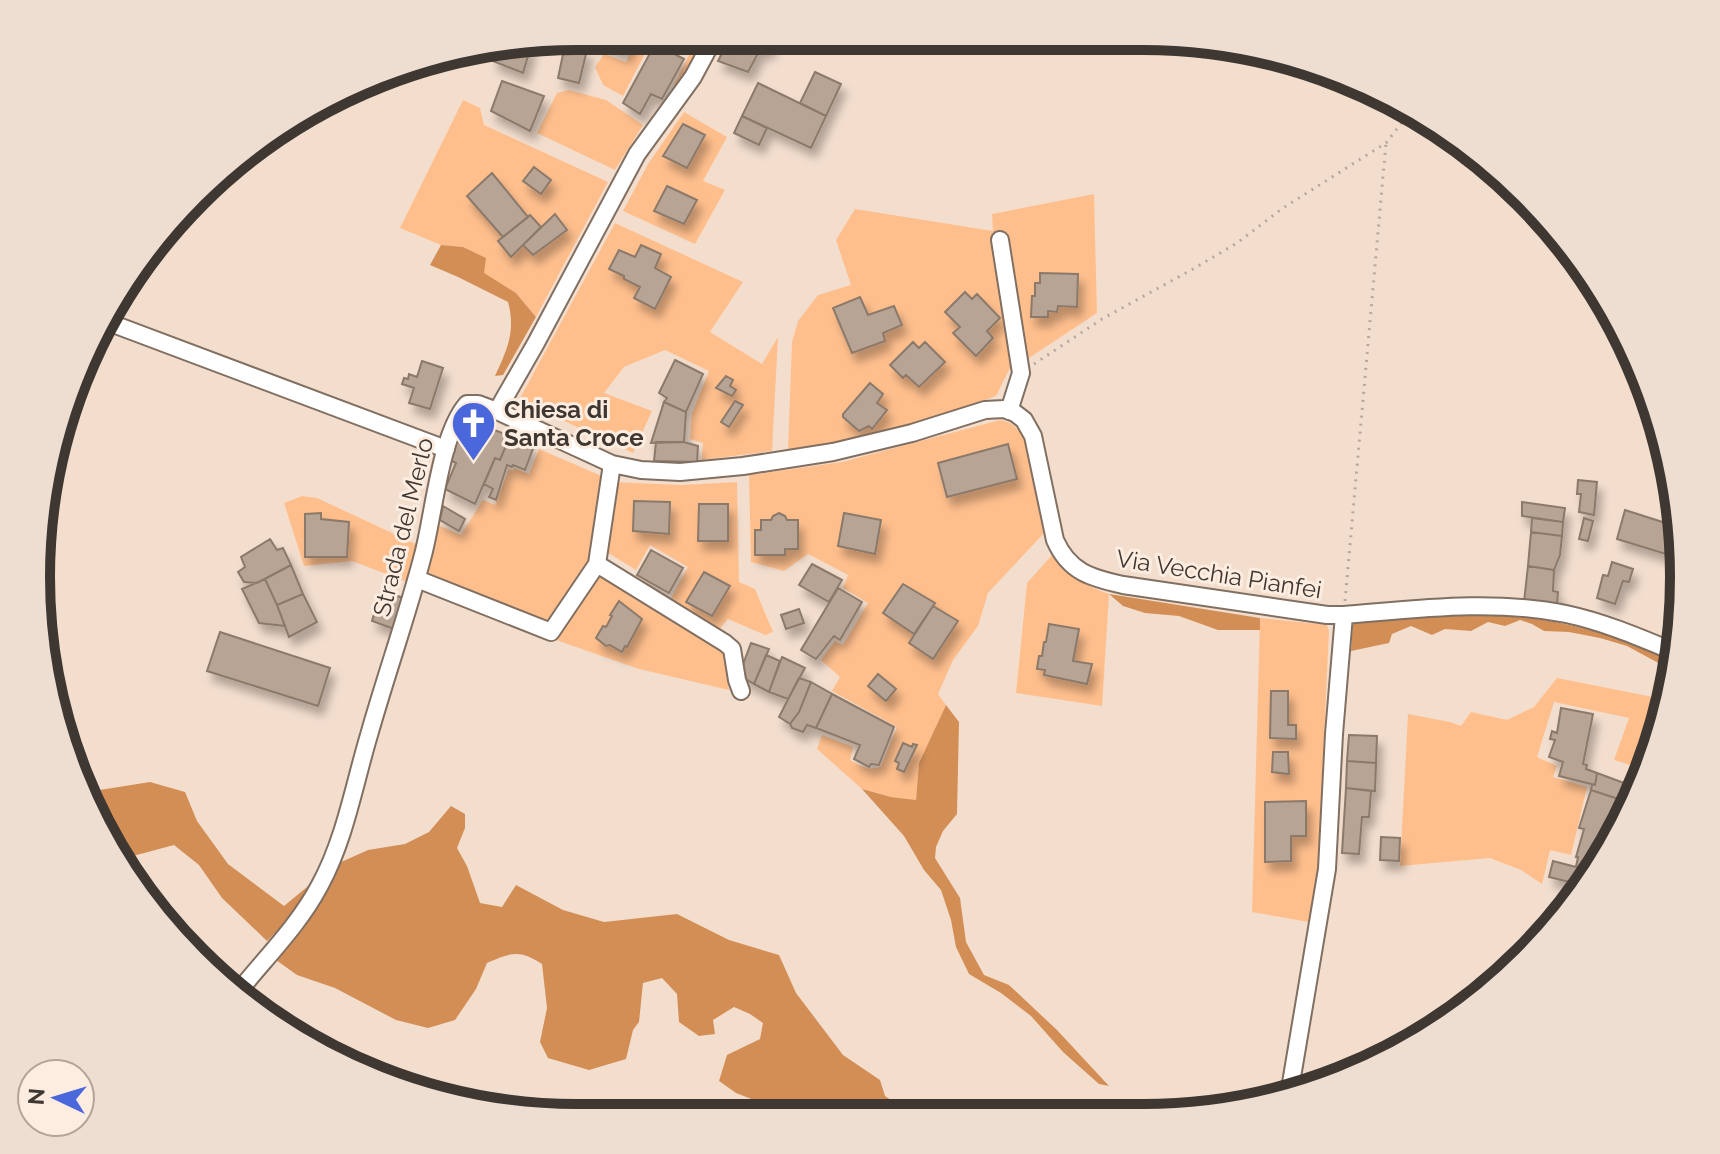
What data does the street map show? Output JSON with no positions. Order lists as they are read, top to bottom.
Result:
{
  "streets": {
    "street": ["Strada del Merlo", "Via Vecchia Pianfei"]
  },
  "places": {
    "church": ["Chiesa di Santa Croce"]
  },
  "north": "left"
}
